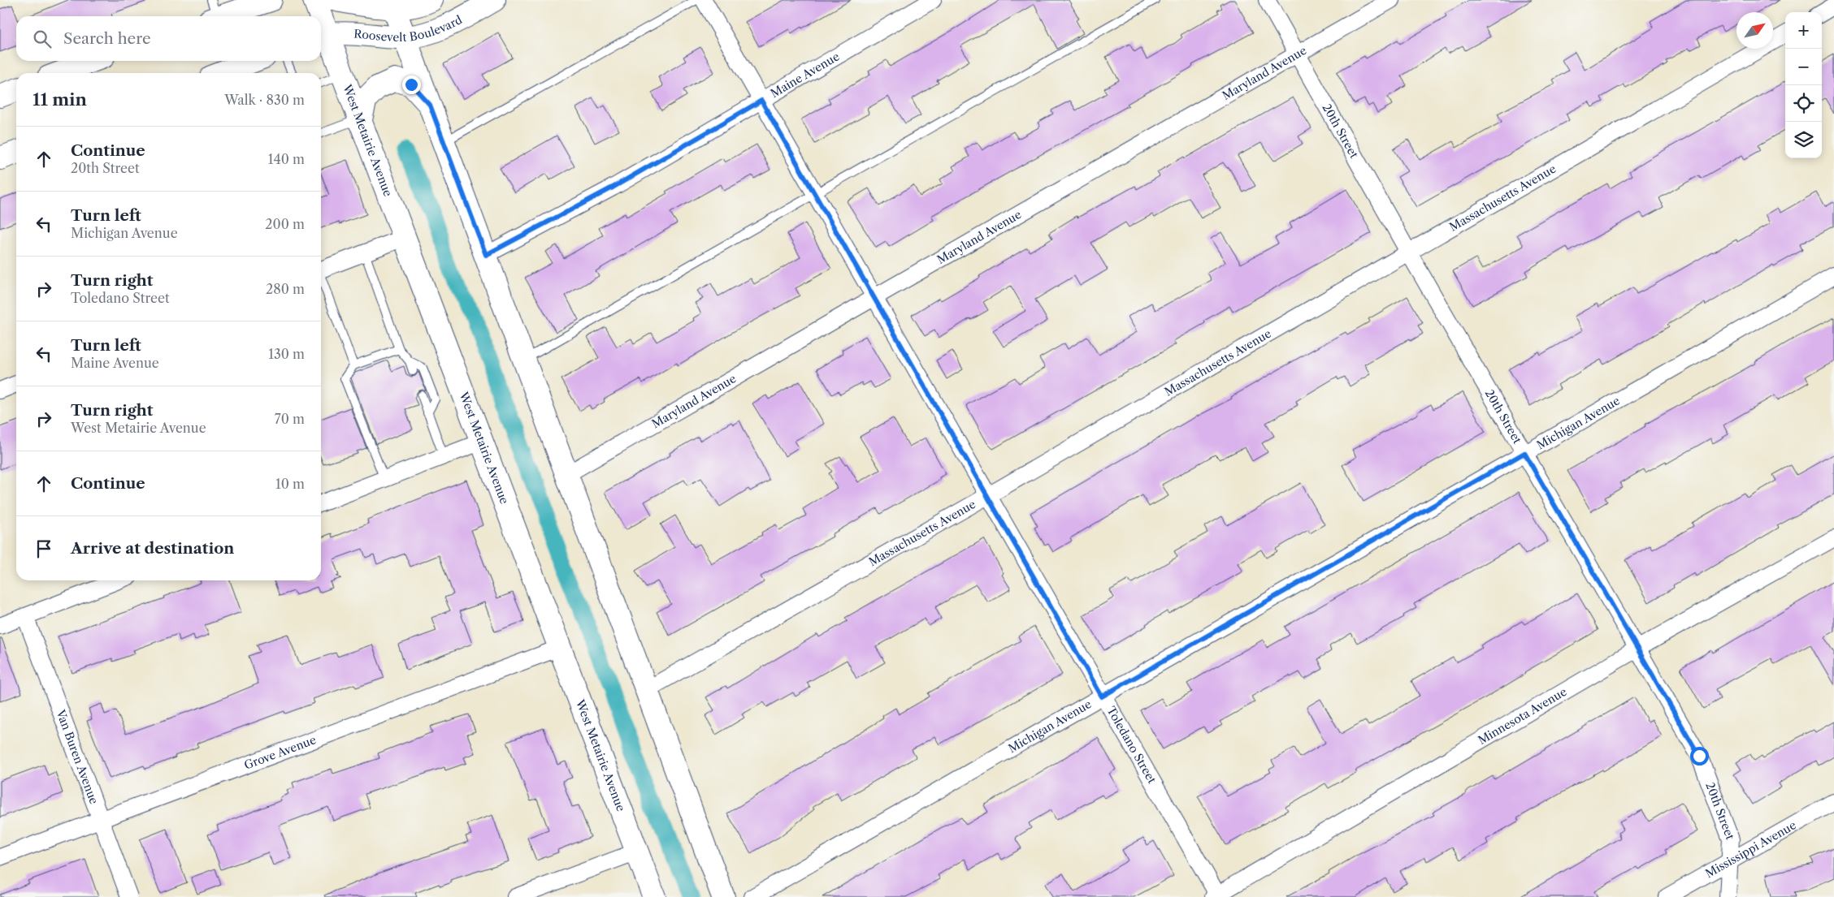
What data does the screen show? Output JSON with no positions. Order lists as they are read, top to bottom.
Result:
{
  "streets": {
    "main road": ["Roosevelt Boulevard", "West Metairie Avenue"],
    "street": [
      "Maryland Avenue",
      "Maine Avenue",
      "20th Street",
      "Massachusetts Avenue",
      "Michigan Avenue",
      "Minnesota Avenue",
      "Toledano Street",
      "Grove Avenue",
      "Van Buren Avenue",
      "Mississippi Avenue"
    ]
  },
  "crossings": [
    ["Roosevelt Boulevard", "West Metairie Avenue"],
    ["Maryland Avenue", "20th Street"],
    ["Maryland Avenue", "Toledano Street"],
    ["Maine Avenue", "Toledano Street"],
    ["20th Street", "Massachusetts Avenue"],
    ["20th Street", "Michigan Avenue"],
    ["20th Street", "Minnesota Avenue"],
    ["20th Street", "Mississippi Avenue"],
    ["West Metairie Avenue", "Grove Avenue"],
    ["Massachusetts Avenue", "Toledano Street"],
    ["Michigan Avenue", "Toledano Street"],
    ["Minnesota Avenue", "Toledano Street"],
    ["Grove Avenue", "Van Buren Avenue"]
  ],
  "north": "top right",
  "page": {
    "map_buttons": ["+", "−"],
    "search": "Search here",
    "heading": ["11 min", "Walk · 830 m"],
    "list": [
      ["Continue", "20th Street", "140 m"],
      ["Turn left", "Michigan Avenue", "200 m"],
      ["Turn right", "Toledano Street", "280 m"],
      ["Turn left", "Maine Avenue", "130 m"],
      ["Turn right", "West Metairie Avenue", "70 m"],
      ["Continue", "10 m"],
      "Arrive at destination"
    ]
  }
}
